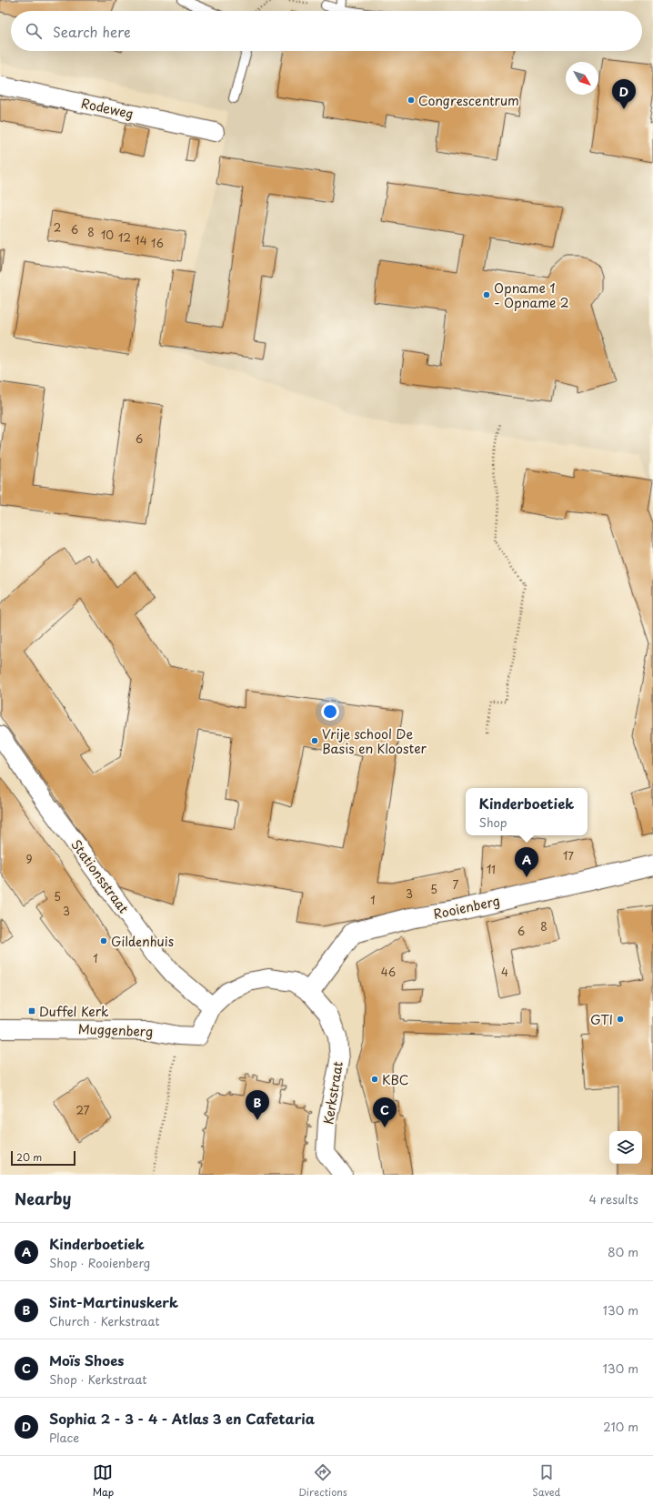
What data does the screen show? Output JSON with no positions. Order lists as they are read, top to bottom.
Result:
{
  "streets": {
    "street": [
      "Rodeweg",
      "Stationsstraat",
      "Rooienberg",
      "Muggenberg",
      "Kerkstraat"
    ]
  },
  "crossings": [
    ["Stationsstraat", "Muggenberg"],
    ["Stationsstraat", "Kerkstraat"],
    ["Rooienberg", "Kerkstraat"],
    ["Muggenberg", "Kerkstraat"]
  ],
  "places": {
    "other": [
      "Congrescentrum",
      "Opname 1 - Opname 2",
      "Vrije school De Basis en Klooster",
      "Gildenhuis",
      "GTI",
      "KBC"
    ],
    "transit": ["Duffel Kerk"]
  },
  "house_numbers": [
    "2",
    "6",
    "8",
    "10",
    "12",
    "14",
    "16",
    "6",
    "17",
    "9",
    "11",
    "7",
    "5",
    "3",
    "5",
    "1",
    "3",
    "8",
    "6",
    "1",
    "46",
    "4",
    "27"
  ],
  "scale_bar": "20 m",
  "north": "bottom right",
  "page": {
    "search": "Search here",
    "pins": [
      "D",
      "A",
      "B",
      "C"
    ],
    "popup": ["Kinderboetiek", "Shop"],
    "scale": "20 m",
    "heading": ["Nearby", "4 results"],
    "list": [
      {
        "mark": "A",
        "name": "Kinderboetiek",
        "note": "Shop · Rooienberg",
        "value": "80 m"
      },
      {
        "mark": "B",
        "name": "Sint-Martinuskerk",
        "note": "Church · Kerkstraat",
        "value": "130 m"
      },
      {
        "mark": "C",
        "name": "Moïs Shoes",
        "note": "Shop · Kerkstraat",
        "value": "130 m"
      },
      {
        "mark": "D",
        "name": "Sophia 2 - 3 - 4 - Atlas 3 en Cafetaria",
        "note": "Place",
        "value": "210 m"
      }
    ],
    "nav": ["Map", "Directions", "Saved"]
  }
}
